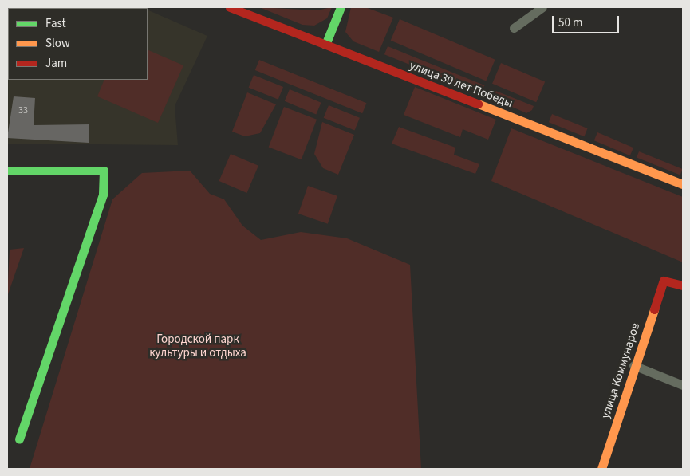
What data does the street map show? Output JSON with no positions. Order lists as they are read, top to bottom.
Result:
{
  "streets": {
    "street": ["улица 30 лет Победы", "улица Коммунаров"]
  },
  "parks": ["Городской парк культуры и отдыха"],
  "house_numbers": ["33"],
  "legend": ["Fast", "Slow", "Jam"],
  "scale_bar": "50 m"
}
